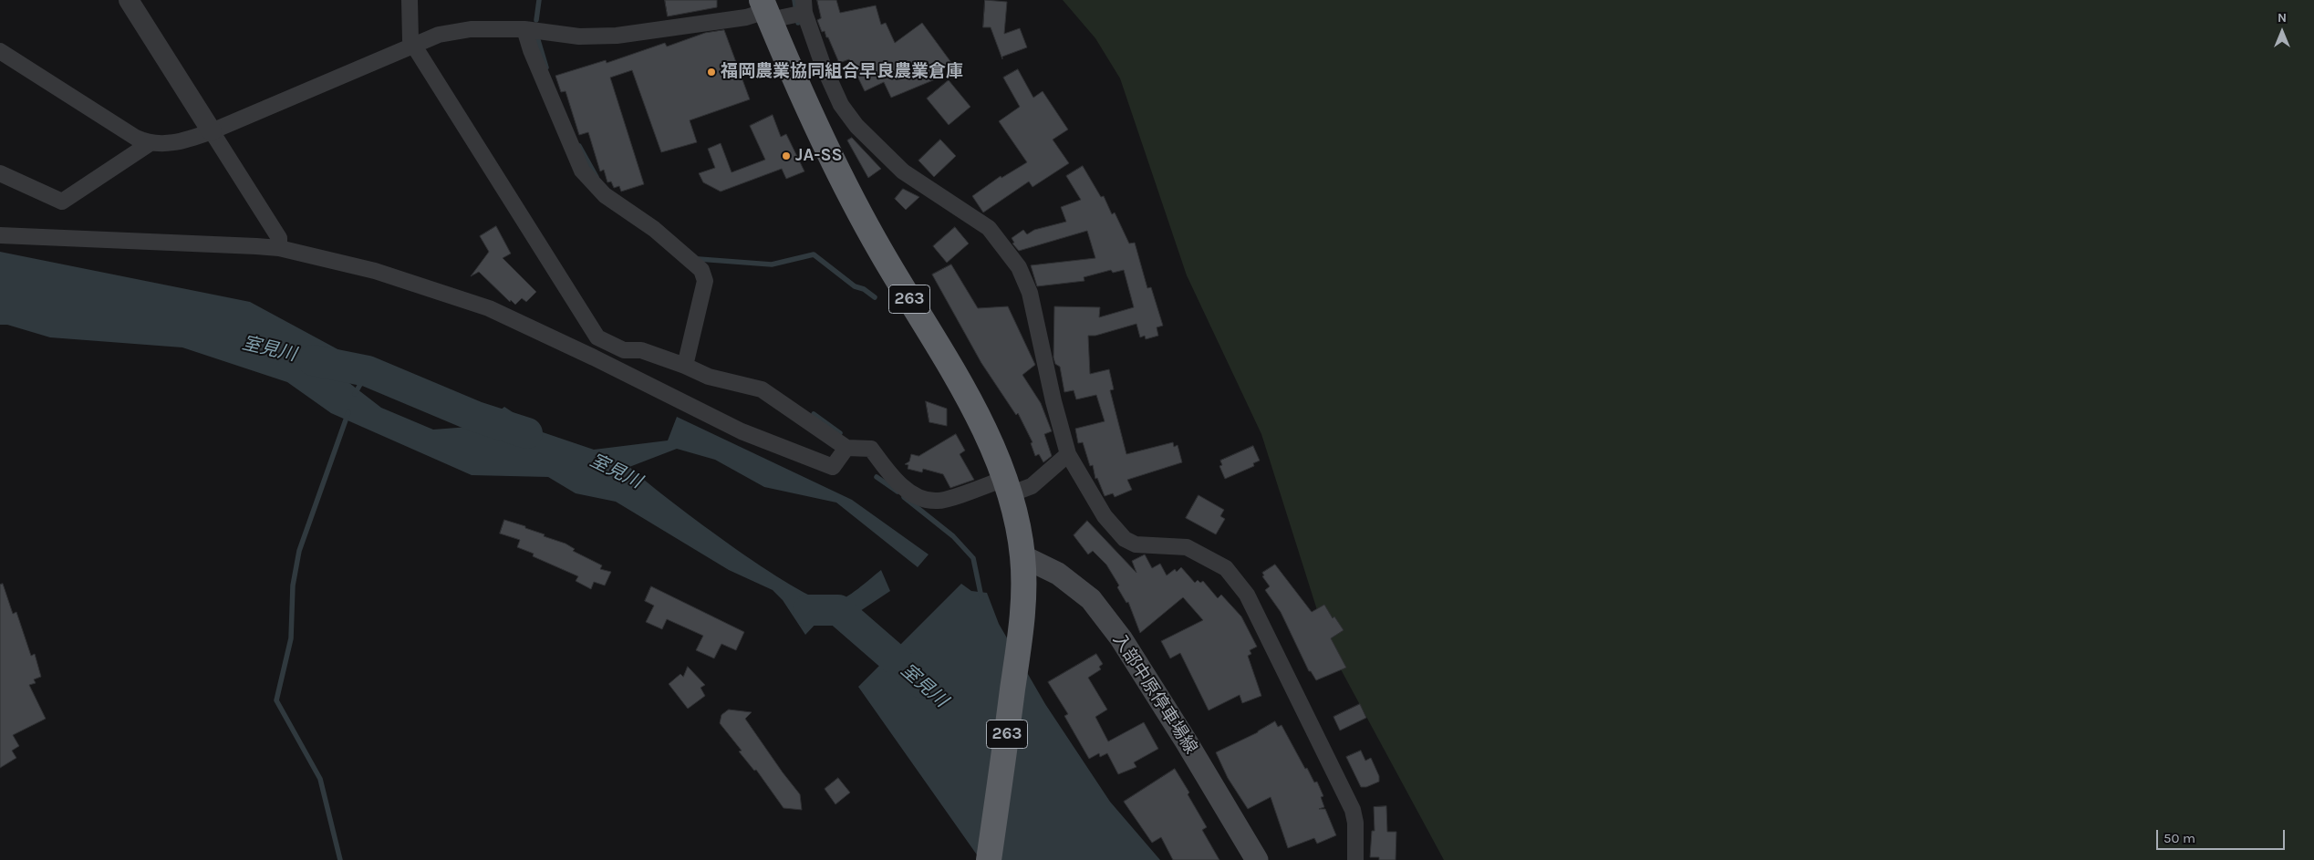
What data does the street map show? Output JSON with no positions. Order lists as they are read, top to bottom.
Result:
{
  "streets": {
    "highway": ["263"],
    "main road": ["入部中原停車場線"]
  },
  "crossings": [
    ["263", "入部中原停車場線"]
  ],
  "water": ["室見川"],
  "places": ["福岡農業協同組合早良農業倉庫", "JA-SS"],
  "scale_bar": "50 m",
  "north": "top"
}
